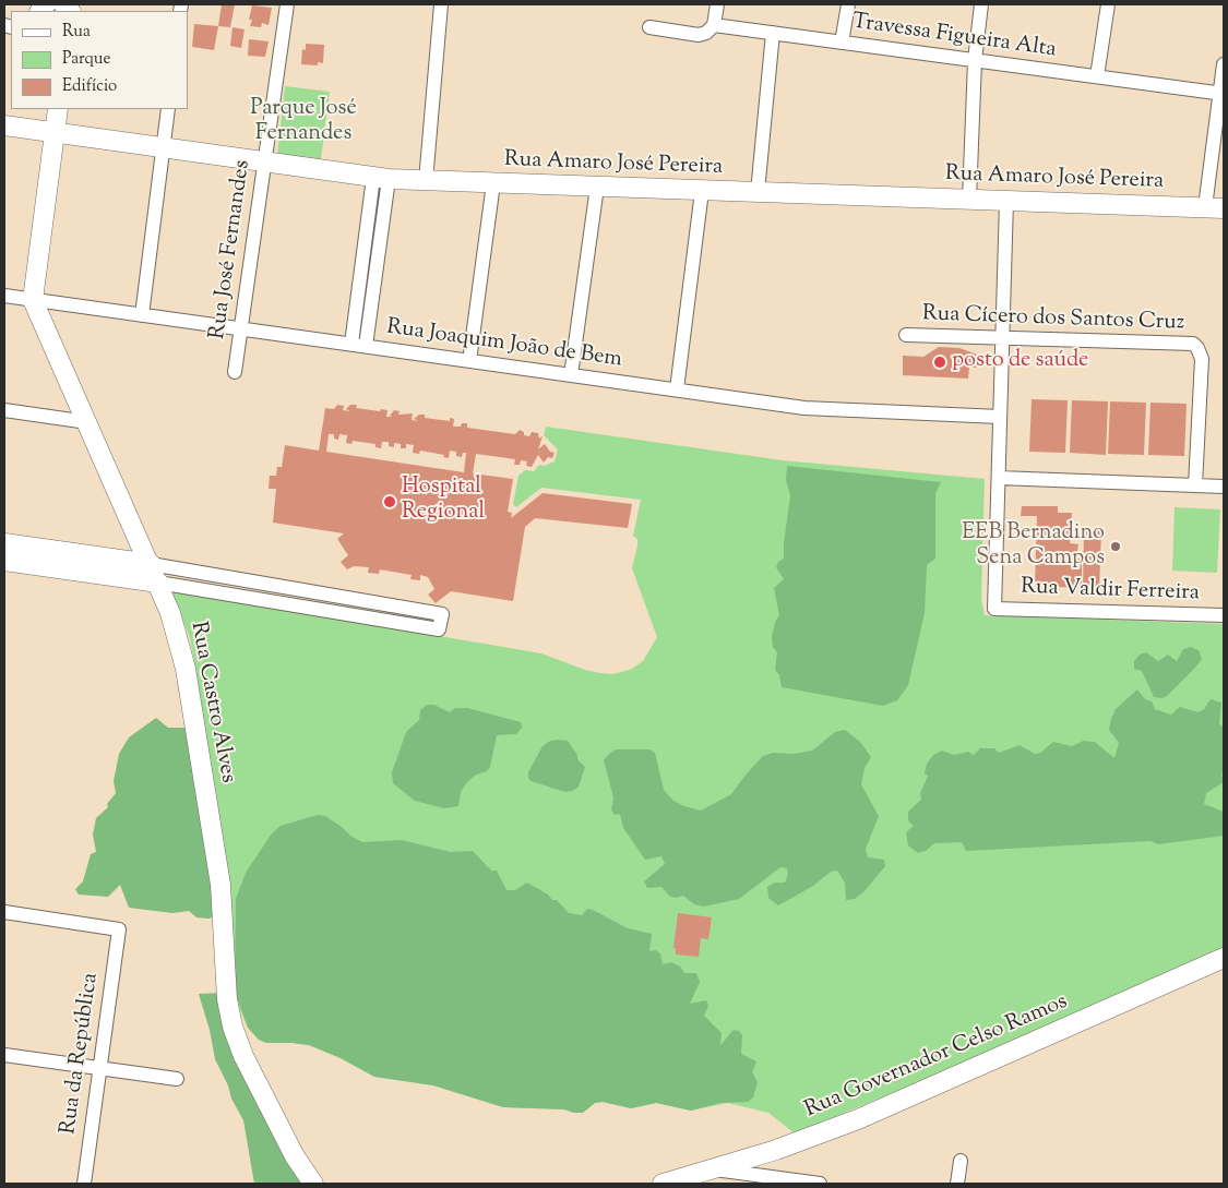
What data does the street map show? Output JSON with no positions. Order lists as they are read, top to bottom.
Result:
{
  "streets": {
    "street": [
      "Travessa Figueira Alta",
      "Rua Amaro José Pereira",
      "Rua José Fernandes",
      "Rua Cícero dos Santos Cruz",
      "Rua Joaquim João de Bem",
      "Rua Valdir Ferreira",
      "Rua Castro Alves",
      "Rua da República",
      "Rua Governador Celso Ramos"
    ]
  },
  "crossings": [
    ["Rua Amaro José Pereira", "Rua José Fernandes"],
    ["Rua José Fernandes", "Rua Joaquim João de Bem"],
    ["Rua Joaquim João de Bem", "Rua Castro Alves"]
  ],
  "parks": ["Parque José Fernandes"],
  "places": ["posto de saúde", "Hospital Regional", "EEB Bernadino Sena Campos"],
  "legend": ["Rua", "Parque", "Edifício"]
}
